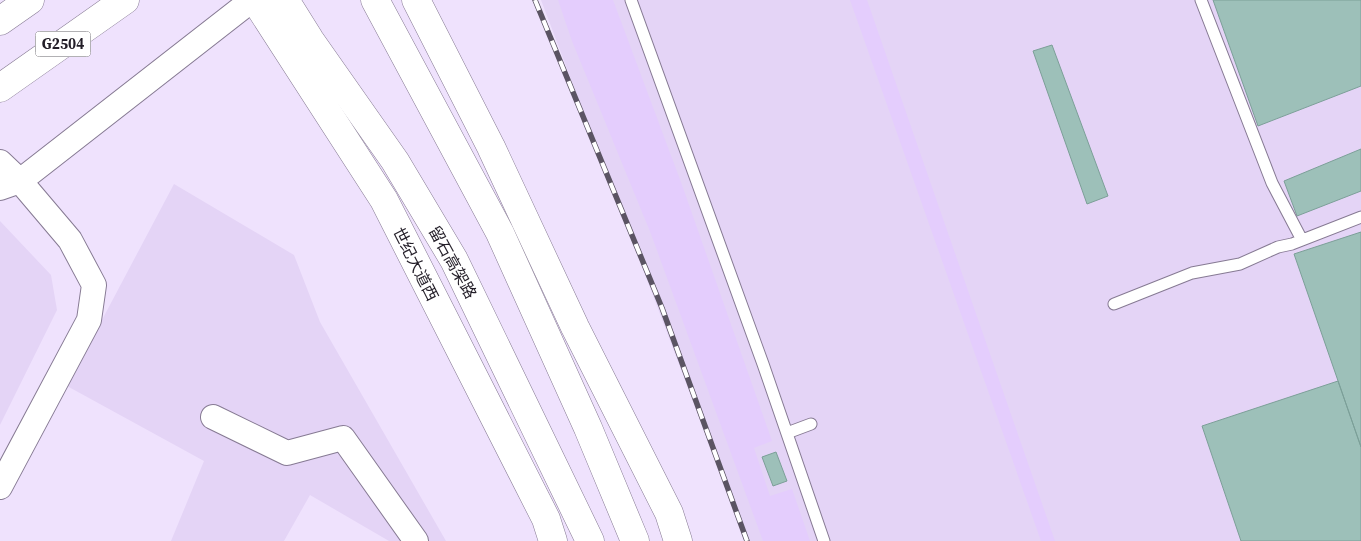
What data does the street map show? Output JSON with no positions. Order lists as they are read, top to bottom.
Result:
{
  "streets": {
    "main road": ["G2504", "留石高架路", "世纪大道西"]
  }
}
